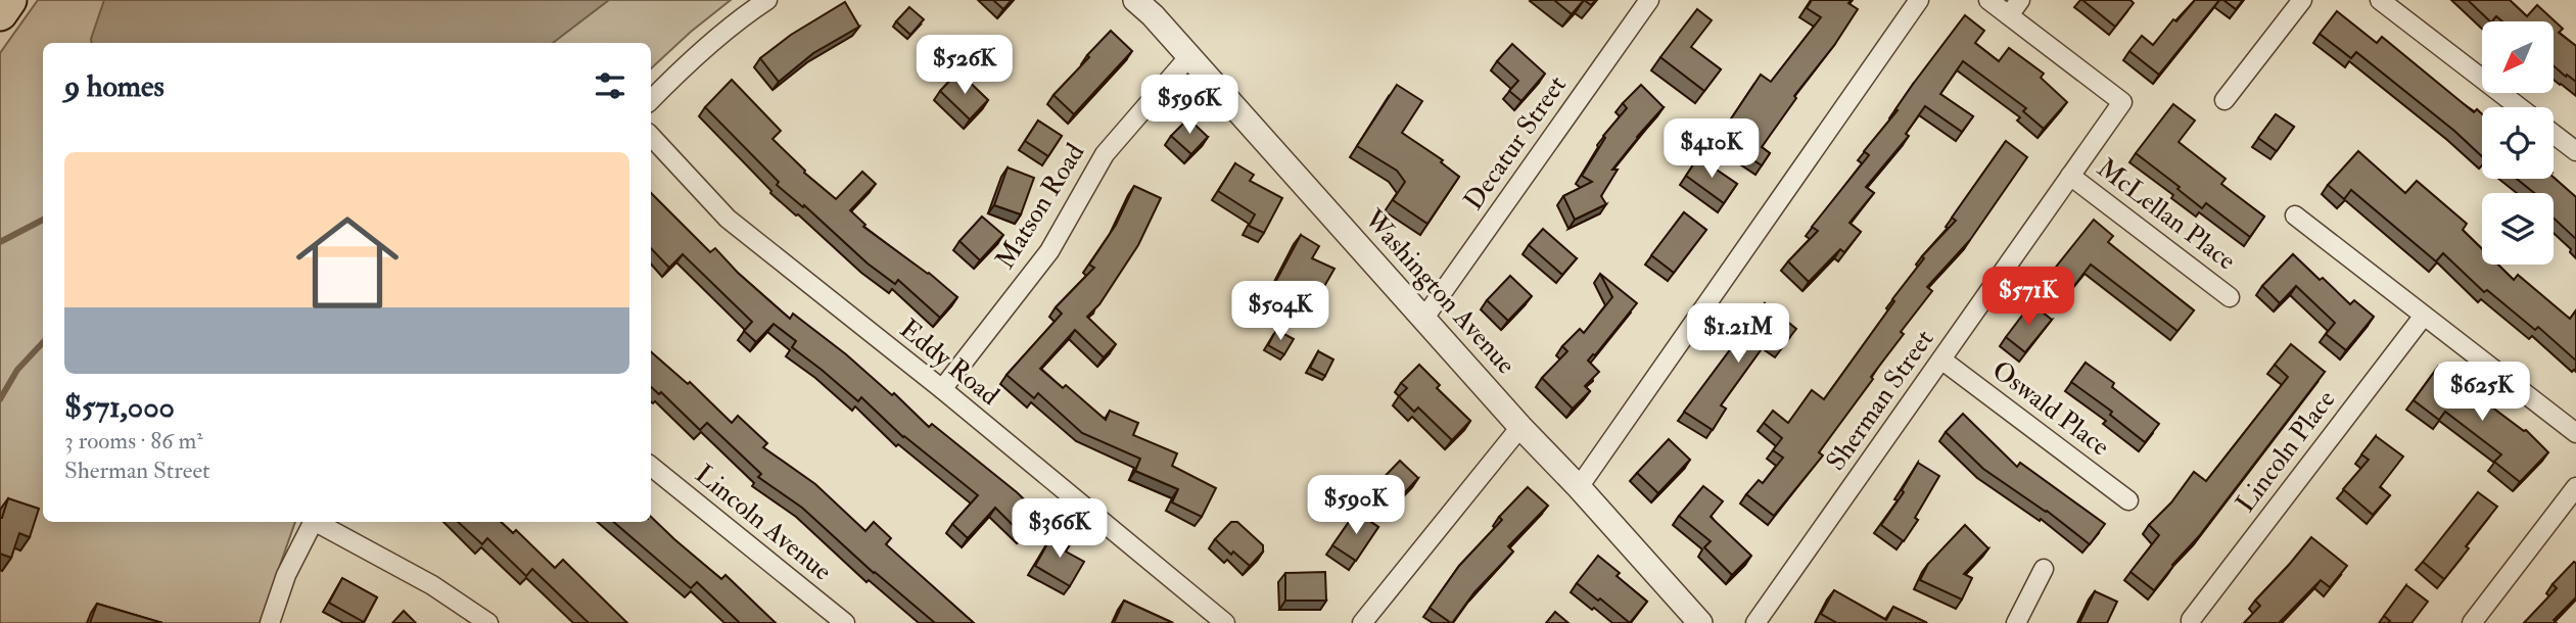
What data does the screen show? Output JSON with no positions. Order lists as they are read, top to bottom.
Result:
{
  "streets": {
    "street": [
      "Decatur Street",
      "Matson Road",
      "McLellan Place",
      "Washington Avenue",
      "Eddy Road",
      "Sherman Street",
      "Oswald Place",
      "Lincoln Place",
      "Lincoln Avenue"
    ]
  },
  "crossings": [
    ["Decatur Street", "Washington Avenue"],
    ["Matson Road", "Washington Avenue"],
    ["Matson Road", "Eddy Road"],
    ["McLellan Place", "Sherman Street"],
    ["Sherman Street", "Oswald Place"]
  ],
  "north": "bottom left",
  "page": {
    "price": [
      "$526K",
      "$596K",
      "$410K",
      "$571K",
      "$504K",
      "$1.21M",
      "$625K",
      "$590K",
      "$366K"
    ],
    "heading": "9 homes",
    "list": [
      {
        "name": "$571,000",
        "note": "3 rooms · 86 m² · Sherman Street"
      }
    ]
  }
}
